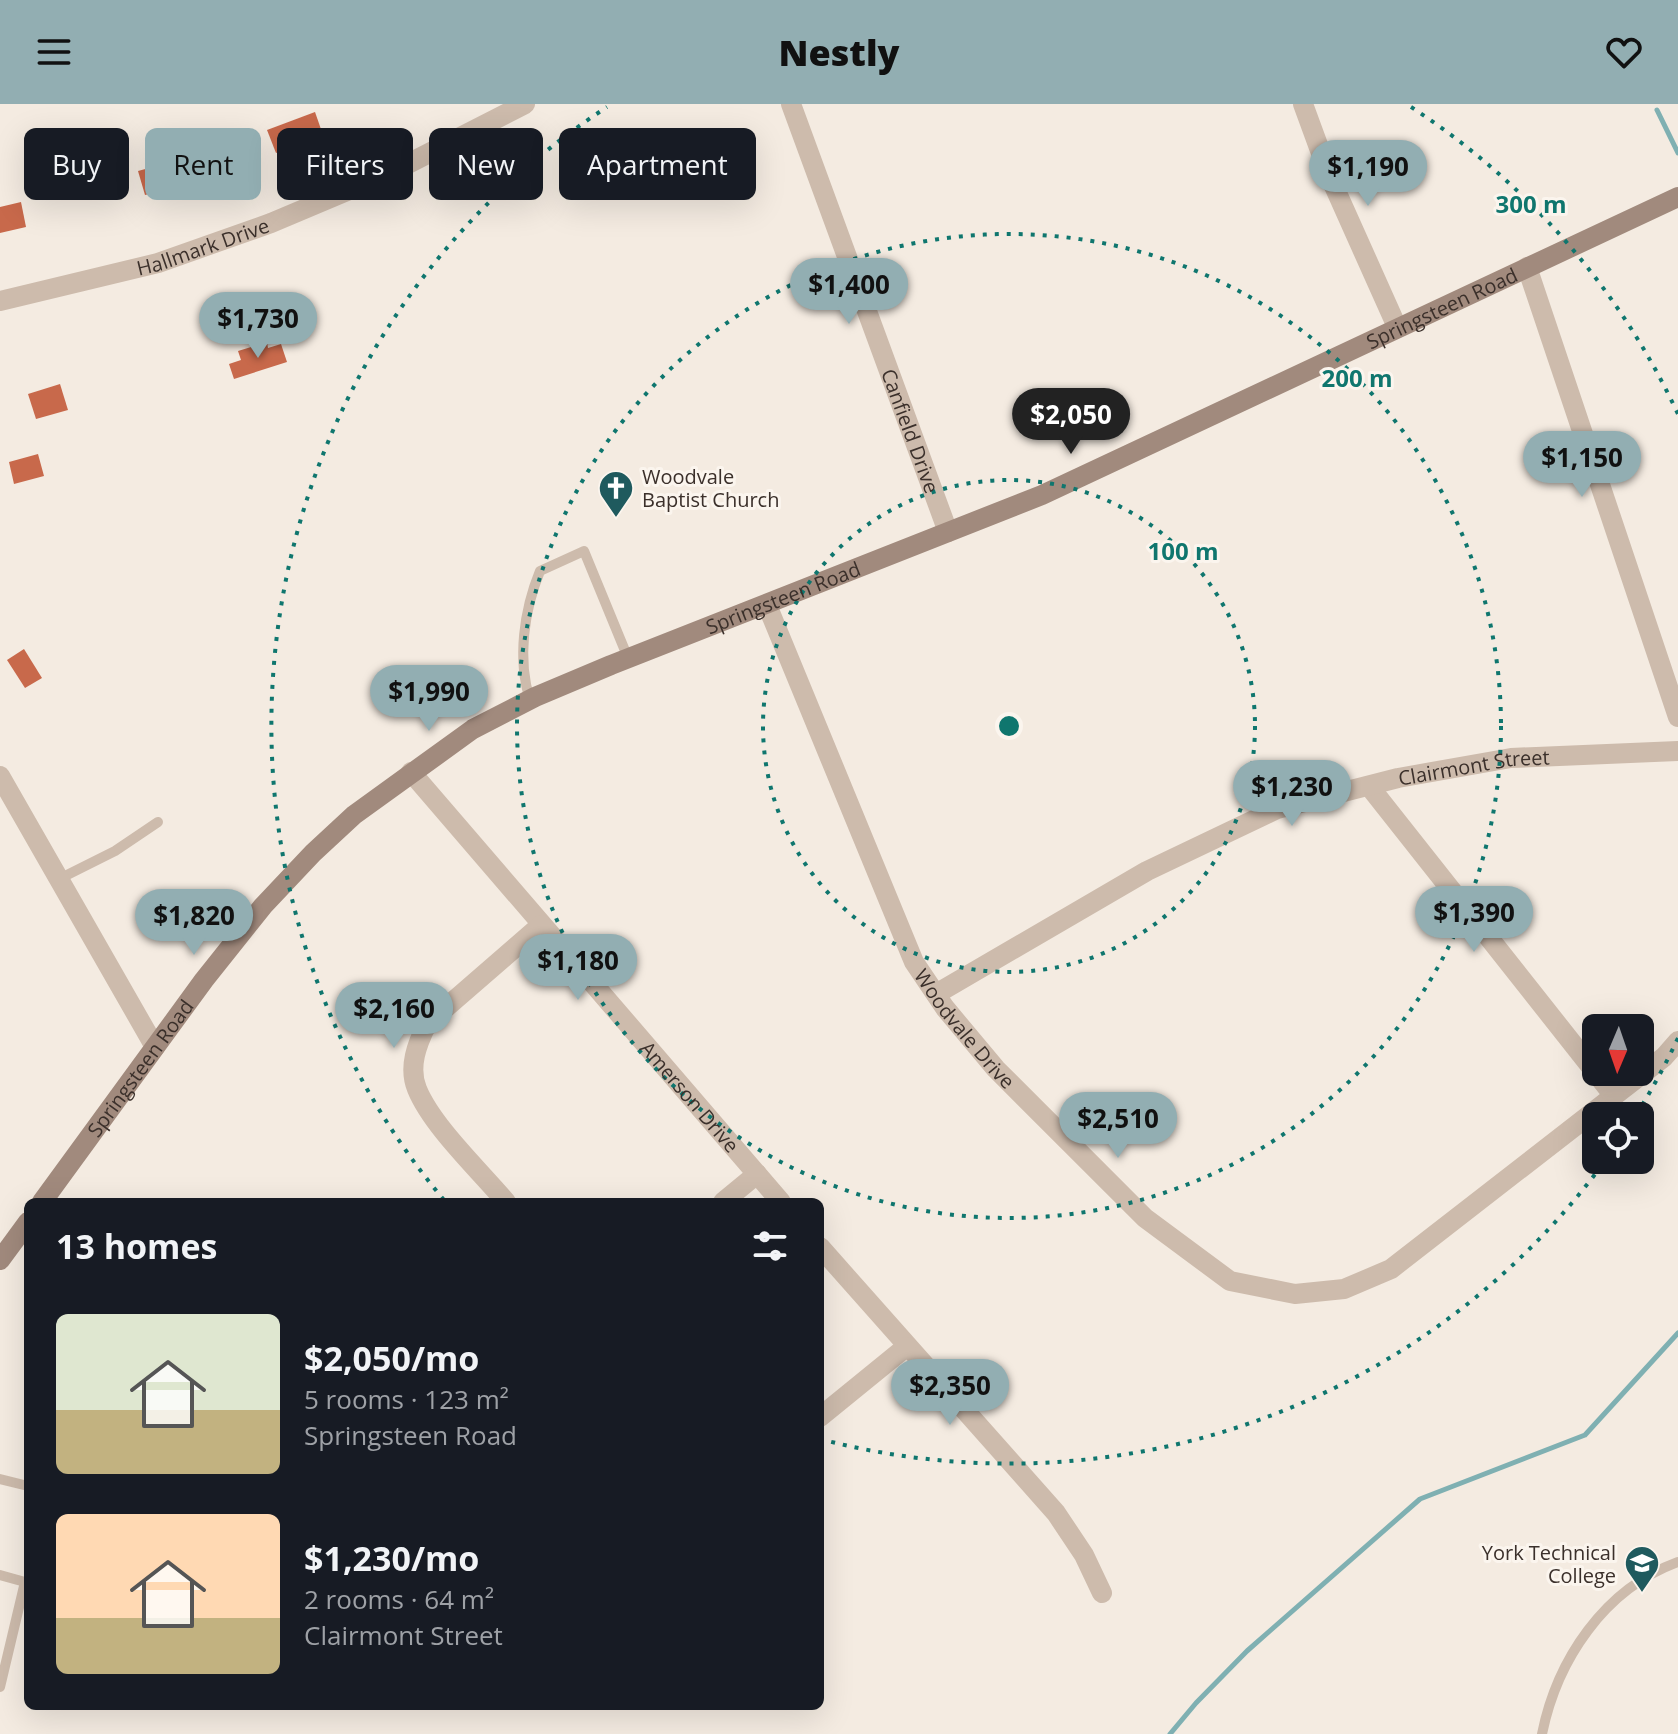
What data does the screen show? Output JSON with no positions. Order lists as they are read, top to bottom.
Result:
{
  "streets": {
    "street": [
      "Hallmark Drive",
      "Springsteen Road",
      "Canfield Drive",
      "Clairmont Street",
      "Woodvale Drive",
      "Amerson Drive"
    ]
  },
  "crossings": [
    ["Springsteen Road", "Canfield Drive"],
    ["Springsteen Road", "Woodvale Drive"],
    ["Springsteen Road", "Amerson Drive"],
    ["Clairmont Street", "Woodvale Drive"]
  ],
  "places": {
    "church": ["Woodvale Baptist Church"],
    "school or university": ["York Technical College"]
  },
  "north": "bottom",
  "page": {
    "header": "Nestly",
    "chip": [
      "Buy",
      "Rent",
      "Filters",
      "New",
      "Apartment"
    ],
    "price": [
      "$1,190",
      "$1,400",
      "$1,730",
      "$2,050",
      "$1,150",
      "$1,990",
      "$1,230",
      "$1,390",
      "$1,820",
      "$1,180",
      "$2,160",
      "$2,510",
      "$2,350"
    ],
    "heading": "13 homes",
    "list": [
      {
        "name": "$2,050/mo",
        "note": "5 rooms · 123 m² · Springsteen Road"
      },
      {
        "name": "$1,230/mo",
        "note": "2 rooms · 64 m² · Clairmont Street"
      }
    ]
  },
  "rings": ["300 m", "200 m", "100 m"]
}
